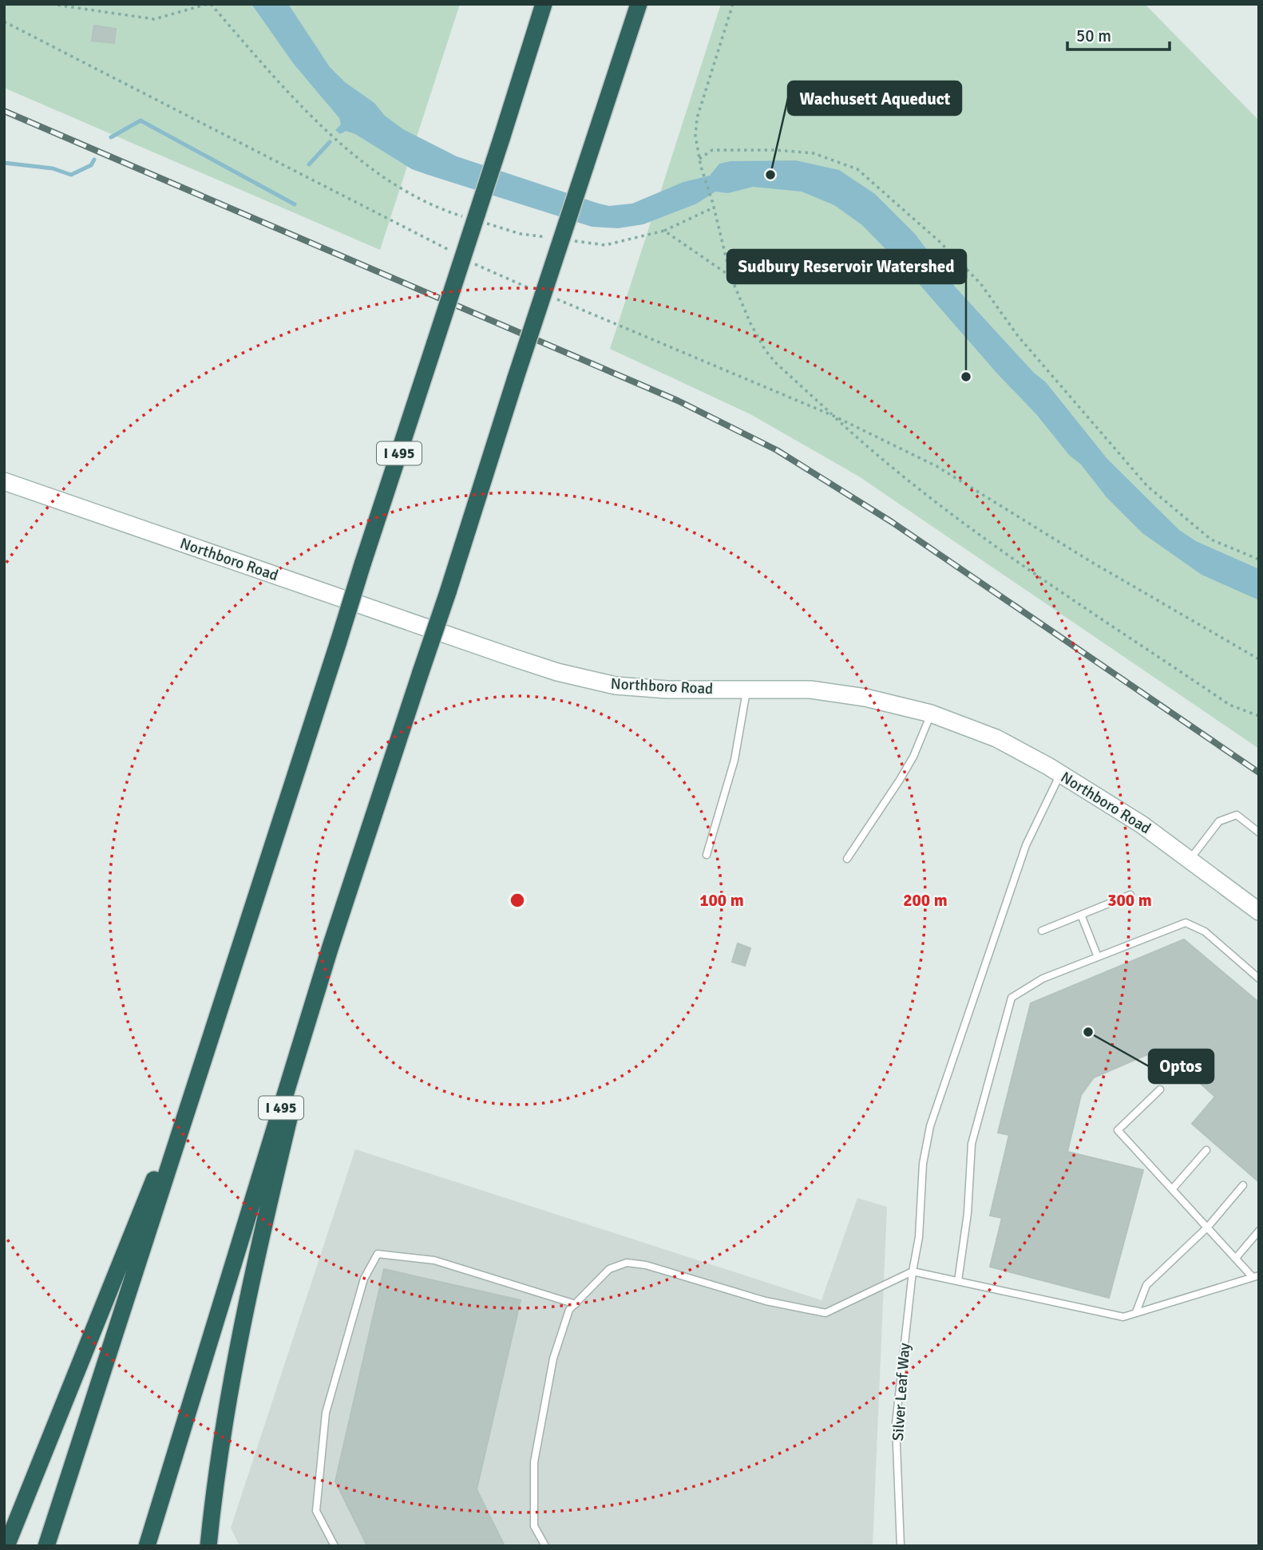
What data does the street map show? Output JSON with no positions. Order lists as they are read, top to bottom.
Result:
{
  "streets": {
    "highway": ["I 495"],
    "main road": ["Northboro Road"],
    "lane": ["Silver Leaf Way"]
  },
  "crossings": [
    ["Northboro Road", "Silver Leaf Way"]
  ],
  "places": ["Wachusett Aqueduct", "Sudbury Reservoir Watershed", "Optos"],
  "scale_bar": "50 m",
  "rings": ["100 m", "200 m", "300 m"]
}
